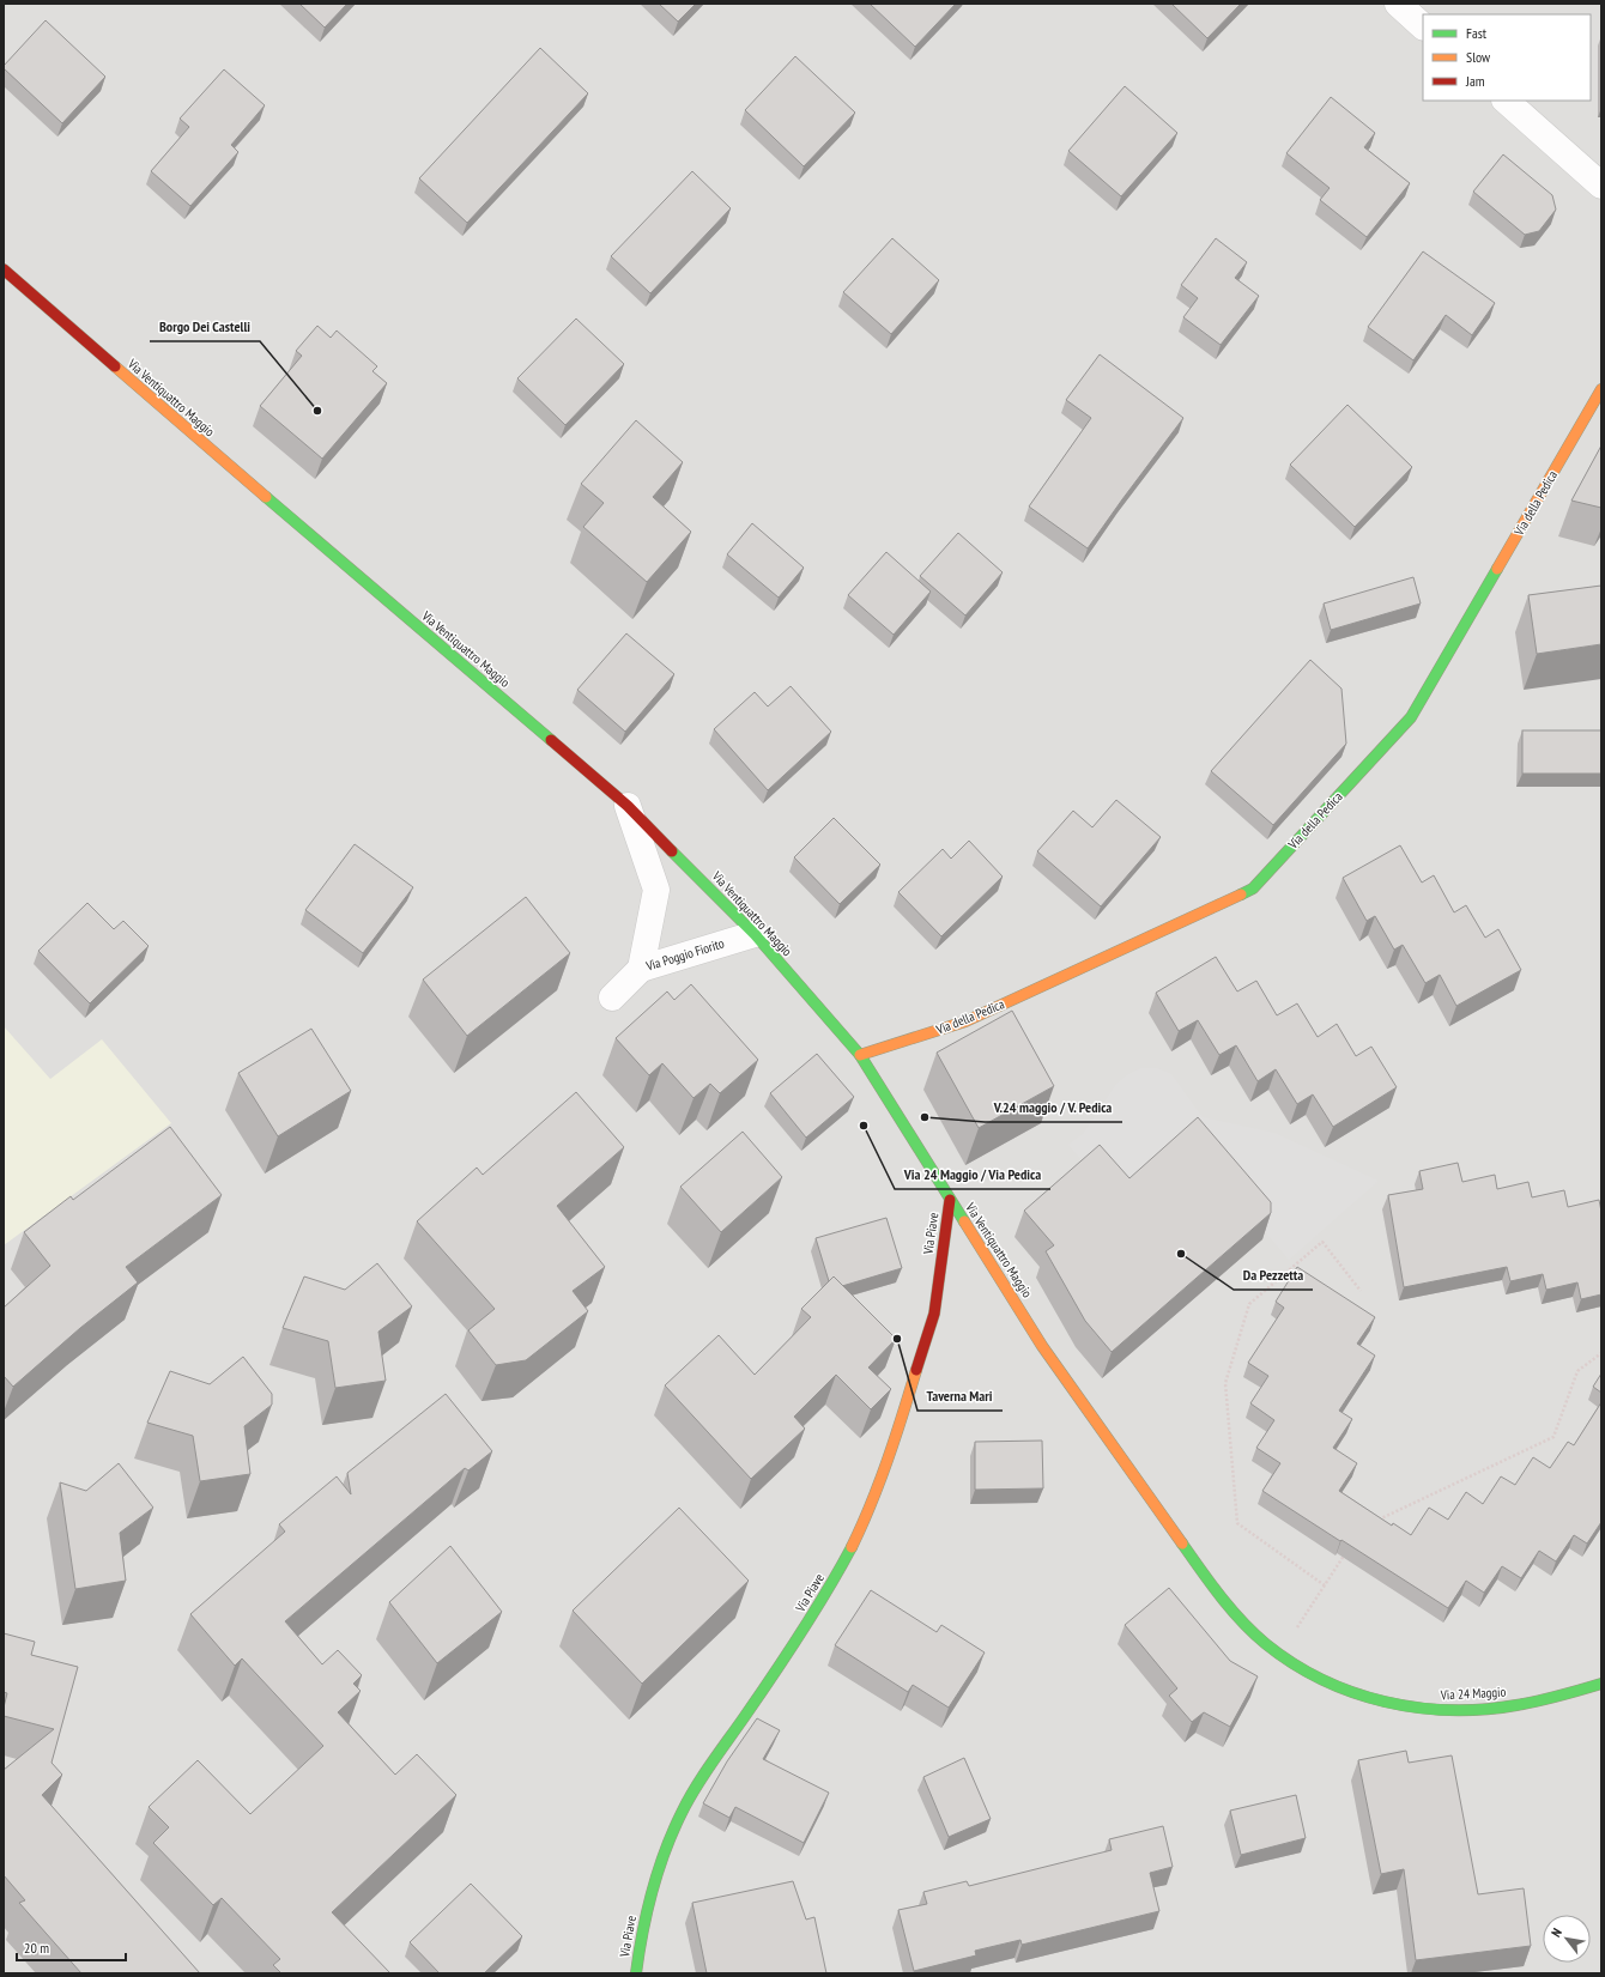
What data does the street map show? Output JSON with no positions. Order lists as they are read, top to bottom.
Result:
{
  "streets": {
    "main road": [
      "Via Ventiquattro Maggio",
      "Via della Pedica",
      "Via Piave",
      "Via 24 Maggio"
    ],
    "street": ["Via Poggio Fiorito"]
  },
  "crossings": [
    ["Via Ventiquattro Maggio", "Via della Pedica"],
    ["Via Ventiquattro Maggio", "Via Poggio Fiorito"],
    ["Via Ventiquattro Maggio", "Via Piave"],
    ["Via Ventiquattro Maggio", "Via 24 Maggio"]
  ],
  "places": [
    "Borgo Dei Castelli",
    "V.24 maggio / V. Pedica",
    "Via 24 Maggio / Via Pedica",
    "Da Pezzetta",
    "Taverna Mari"
  ],
  "legend": ["Fast", "Slow", "Jam"],
  "scale_bar": "20 m",
  "north": "top left"
}
